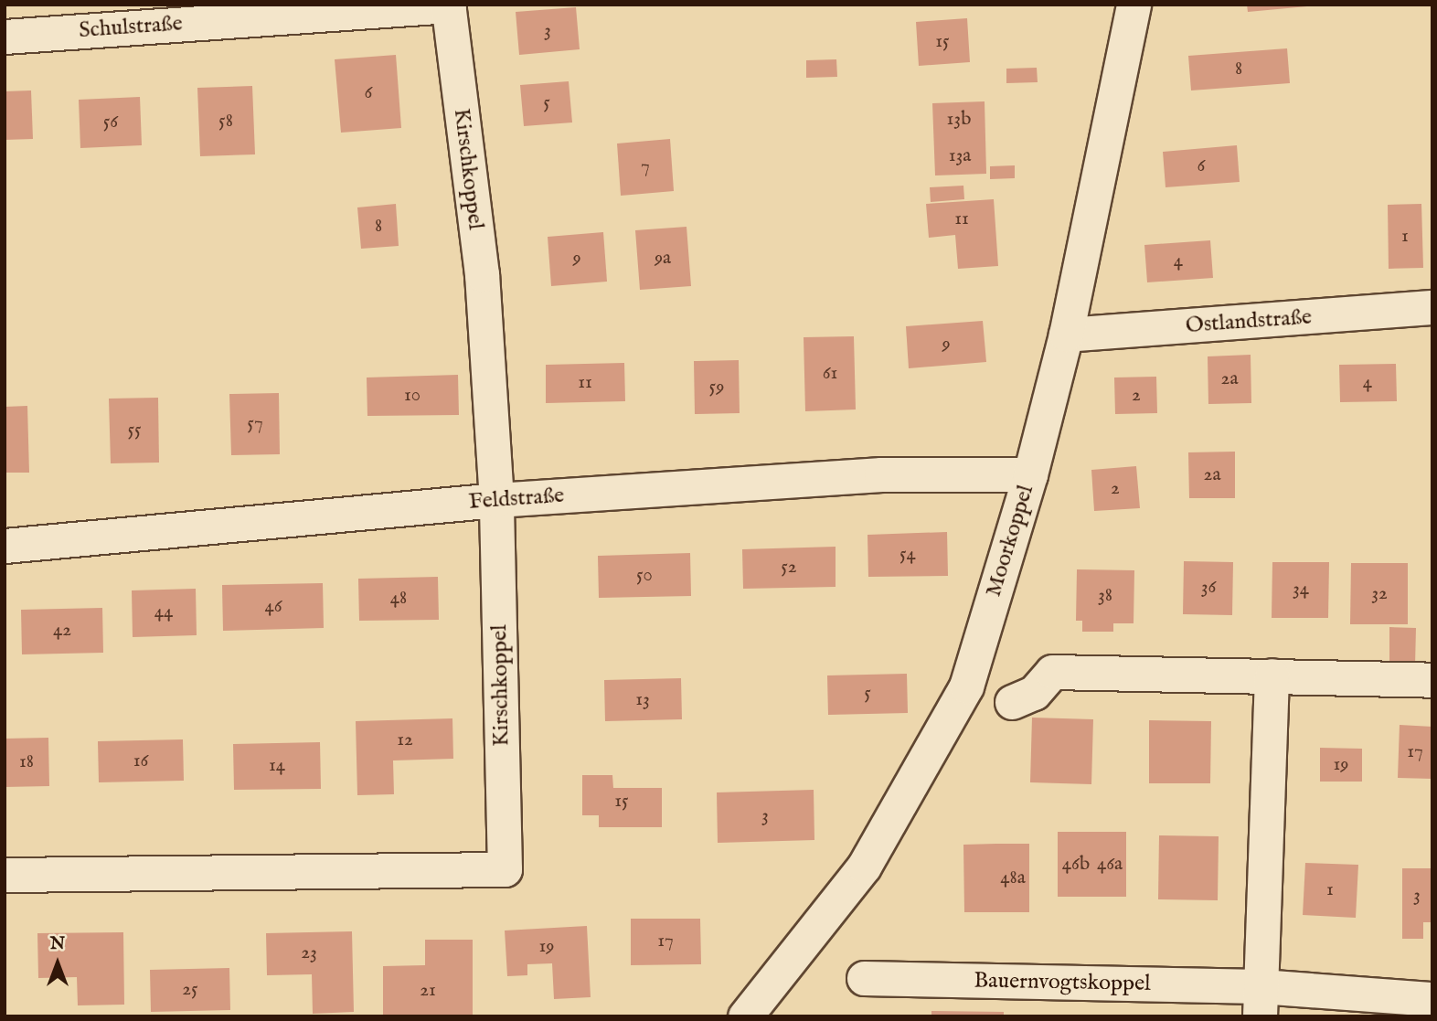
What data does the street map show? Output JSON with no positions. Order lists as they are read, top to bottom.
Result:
{
  "streets": {
    "street": [
      "Schulstraße",
      "Kirschkoppel",
      "Ostlandstraße",
      "Feldstraße",
      "Moorkoppel",
      "Bauernvogtskoppel"
    ]
  },
  "crossings": [
    ["Schulstraße", "Kirschkoppel"],
    ["Kirschkoppel", "Feldstraße"],
    ["Ostlandstraße", "Moorkoppel"],
    ["Feldstraße", "Moorkoppel"]
  ],
  "house_numbers": [
    "3",
    "15",
    "8",
    "6",
    "5",
    "13b",
    "58",
    "56",
    "13a",
    "6",
    "7",
    "11",
    "8",
    "1",
    "9",
    "9a",
    "4",
    "9",
    "61",
    "2a",
    "11",
    "4",
    "59",
    "10",
    "2",
    "57",
    "55",
    "2a",
    "2",
    "54",
    "52",
    "50",
    "36",
    "34",
    "32",
    "38",
    "48",
    "46",
    "44",
    "42",
    "5",
    "13",
    "12",
    "17",
    "16",
    "18",
    "19",
    "14",
    "15",
    "3",
    "46b",
    "46a",
    "48a",
    "1",
    "3",
    "17",
    "19",
    "23",
    "25",
    "21"
  ],
  "north": "top"
}
